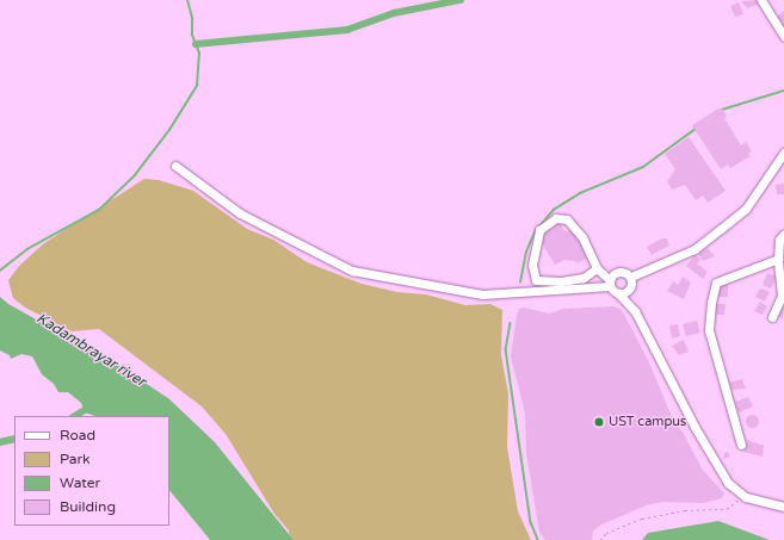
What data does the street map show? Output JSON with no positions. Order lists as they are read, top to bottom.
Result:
{
  "water": ["Kadambrayar river"],
  "places": ["UST campus"],
  "legend": [
    "Road",
    "Park",
    "Water",
    "Building"
  ]
}
